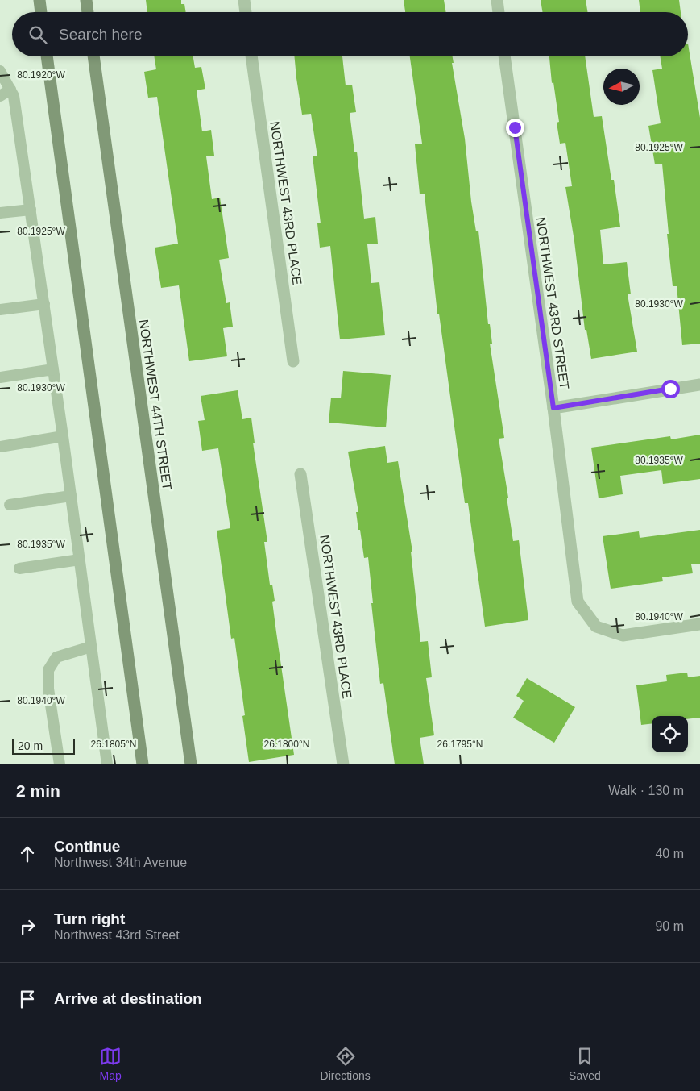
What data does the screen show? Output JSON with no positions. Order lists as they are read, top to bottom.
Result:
{
  "streets": {
    "street": ["NORTHWEST 43RD PLACE", "NORTHWEST 43RD STREET", "NORTHWEST 44TH STREET"]
  },
  "scale_bar": "20 m",
  "north": "left",
  "page": {
    "search": "Search here",
    "scale": "20 m",
    "heading": ["2 min", "Walk · 130 m"],
    "list": [
      ["Continue", "Northwest 34th Avenue", "40 m"],
      ["Turn right", "Northwest 43rd Street", "90 m"],
      "Arrive at destination"
    ],
    "nav": ["Map", "Directions", "Saved"]
  },
  "coordinates": [
    "80.1920°W",
    "80.1925°W",
    "80.1930°W",
    "80.1935°W",
    "80.1940°W",
    "26.1805°N",
    "26.1800°N",
    "26.1795°N"
  ]
}
